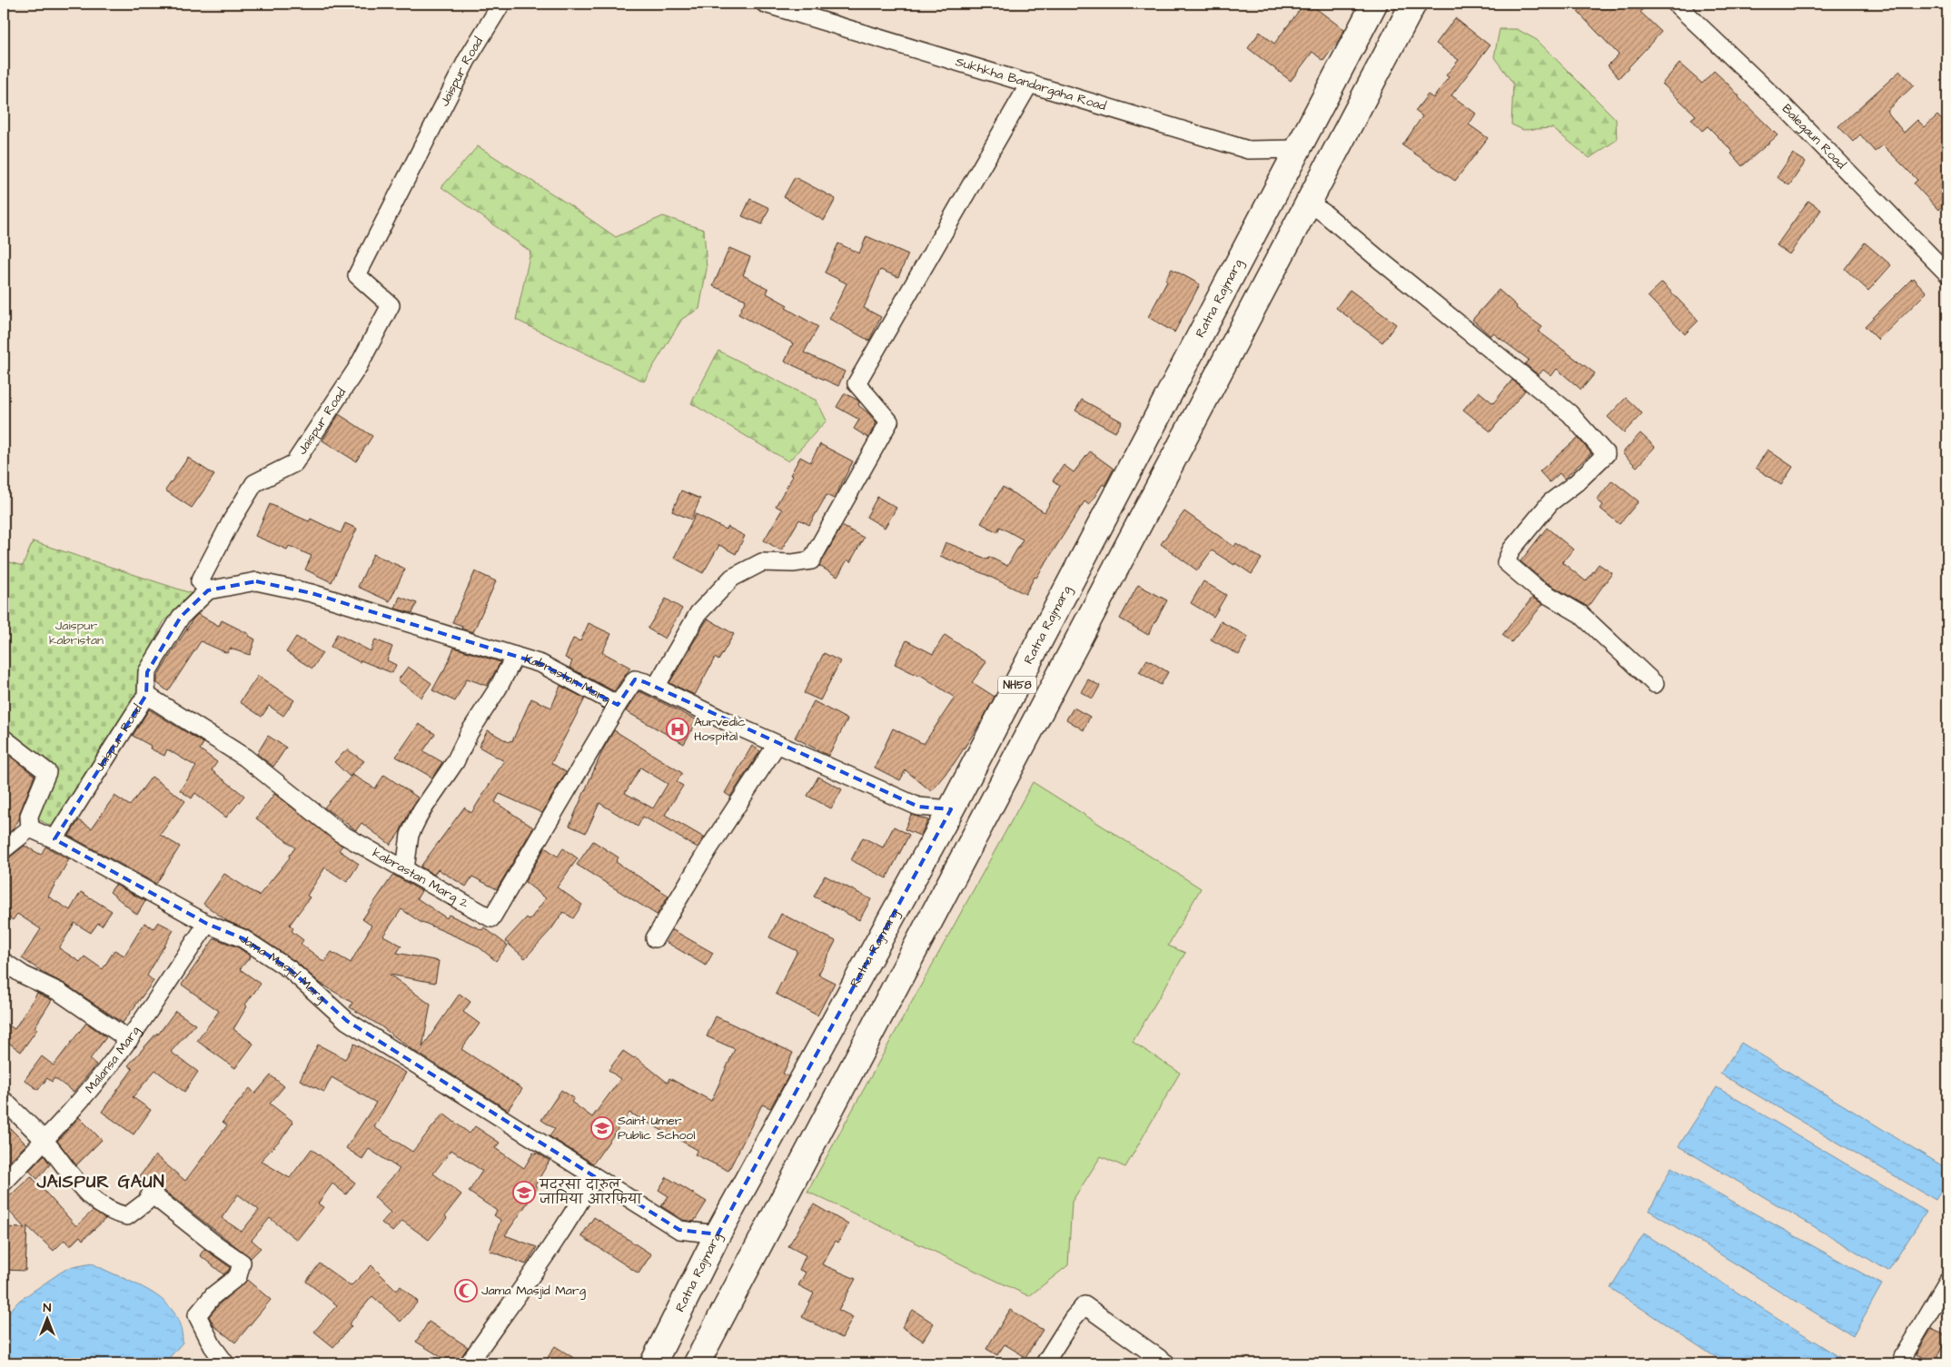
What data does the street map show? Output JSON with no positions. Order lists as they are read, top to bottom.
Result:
{
  "streets": {
    "highway": ["Ratna Rajmarg", "NH58"],
    "street": [
      "Jaispur Road",
      "Sukhkha Bandargaha Road",
      "Balegaun Road",
      "Kabrastan Marg",
      "kabrastan Marg 2",
      "Jama Masjid Marg",
      "Malansa Marg"
    ]
  },
  "crossings": [
    ["Jaispur Road", "Kabrastan Marg"],
    ["Jaispur Road", "kabrastan Marg 2"],
    ["Jaispur Road", "Jama Masjid Marg"],
    ["Sukhkha Bandargaha Road", "Ratna Rajmarg"],
    ["Ratna Rajmarg", "Kabrastan Marg"],
    ["Ratna Rajmarg", "Jama Masjid Marg"],
    ["Kabrastan Marg", "kabrastan Marg 2"],
    ["Jama Masjid Marg", "Malansa Marg"]
  ],
  "districts": ["JAISPUR GAUN"],
  "parks": ["Jaispur kabristan"],
  "places": {
    "hospital": ["Aurvedic Hospital"],
    "school or university": ["Saint Umer Public School", "मदरसा दारुल जामिया आरफिया"],
    "mosque": ["Jama Masjid Marg"]
  },
  "north": "top"
}
